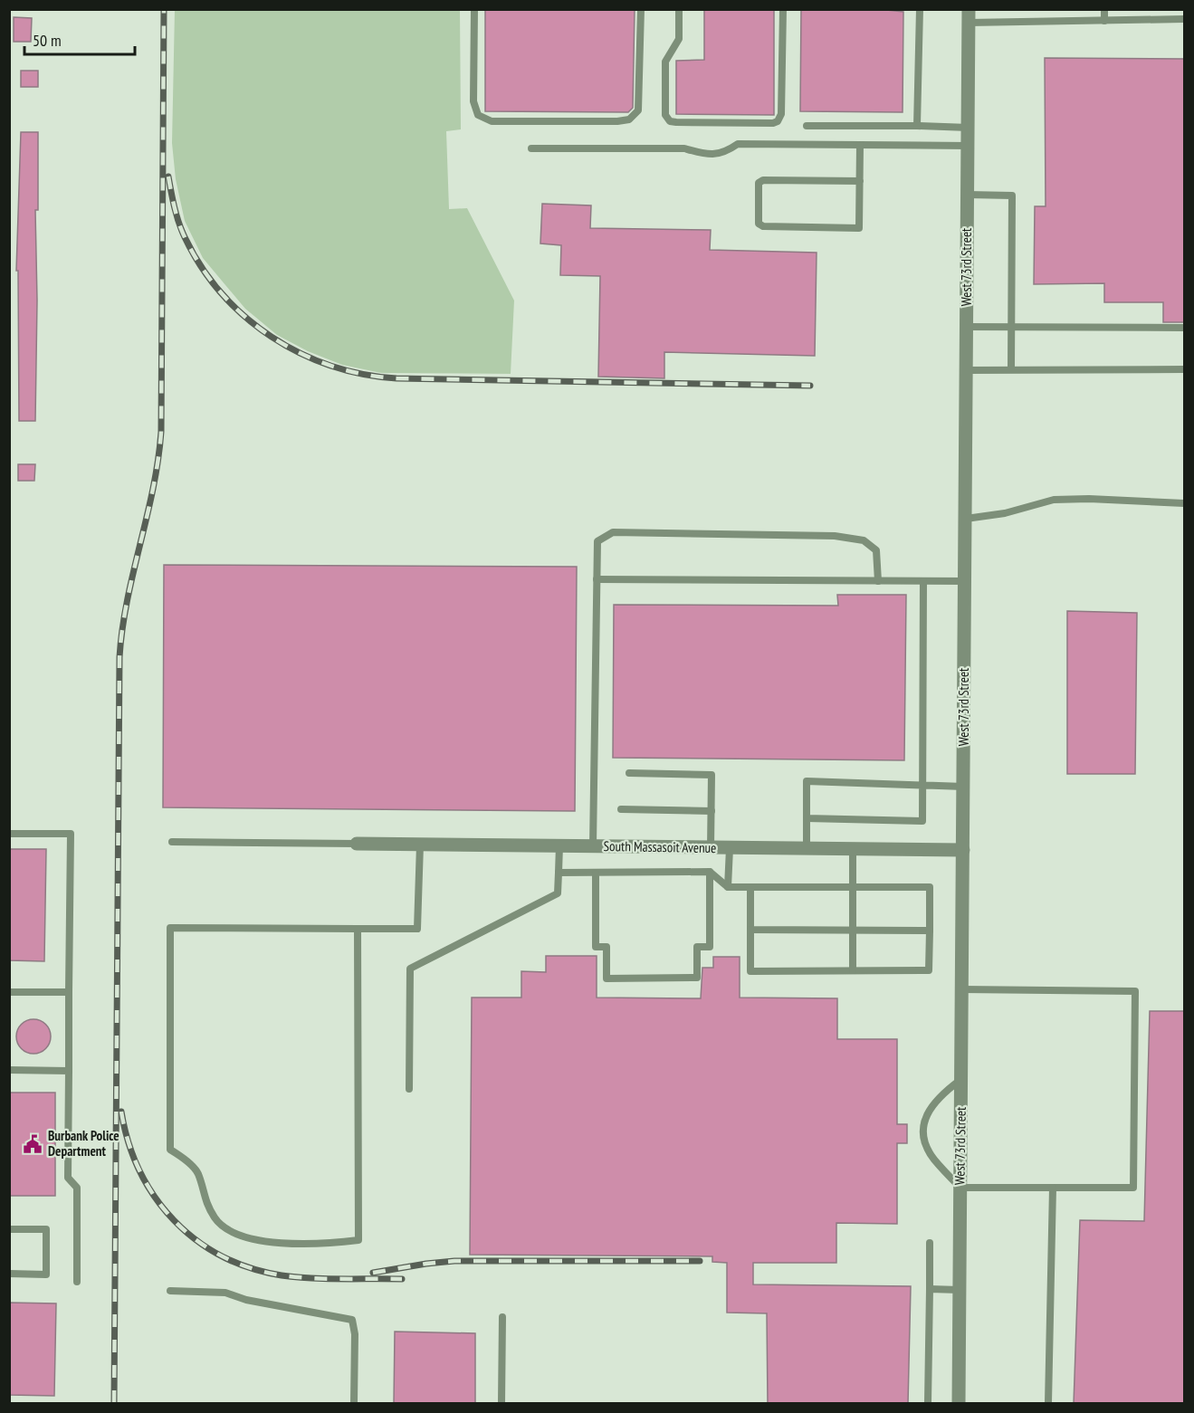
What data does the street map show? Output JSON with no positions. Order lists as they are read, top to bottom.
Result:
{
  "streets": {
    "street": ["West 73rd Street", "South Massasoit Avenue"]
  },
  "crossings": [
    ["West 73rd Street", "South Massasoit Avenue"]
  ],
  "places": {
    "public building": ["Burbank Police Department"]
  },
  "scale_bar": "50 m"
}
